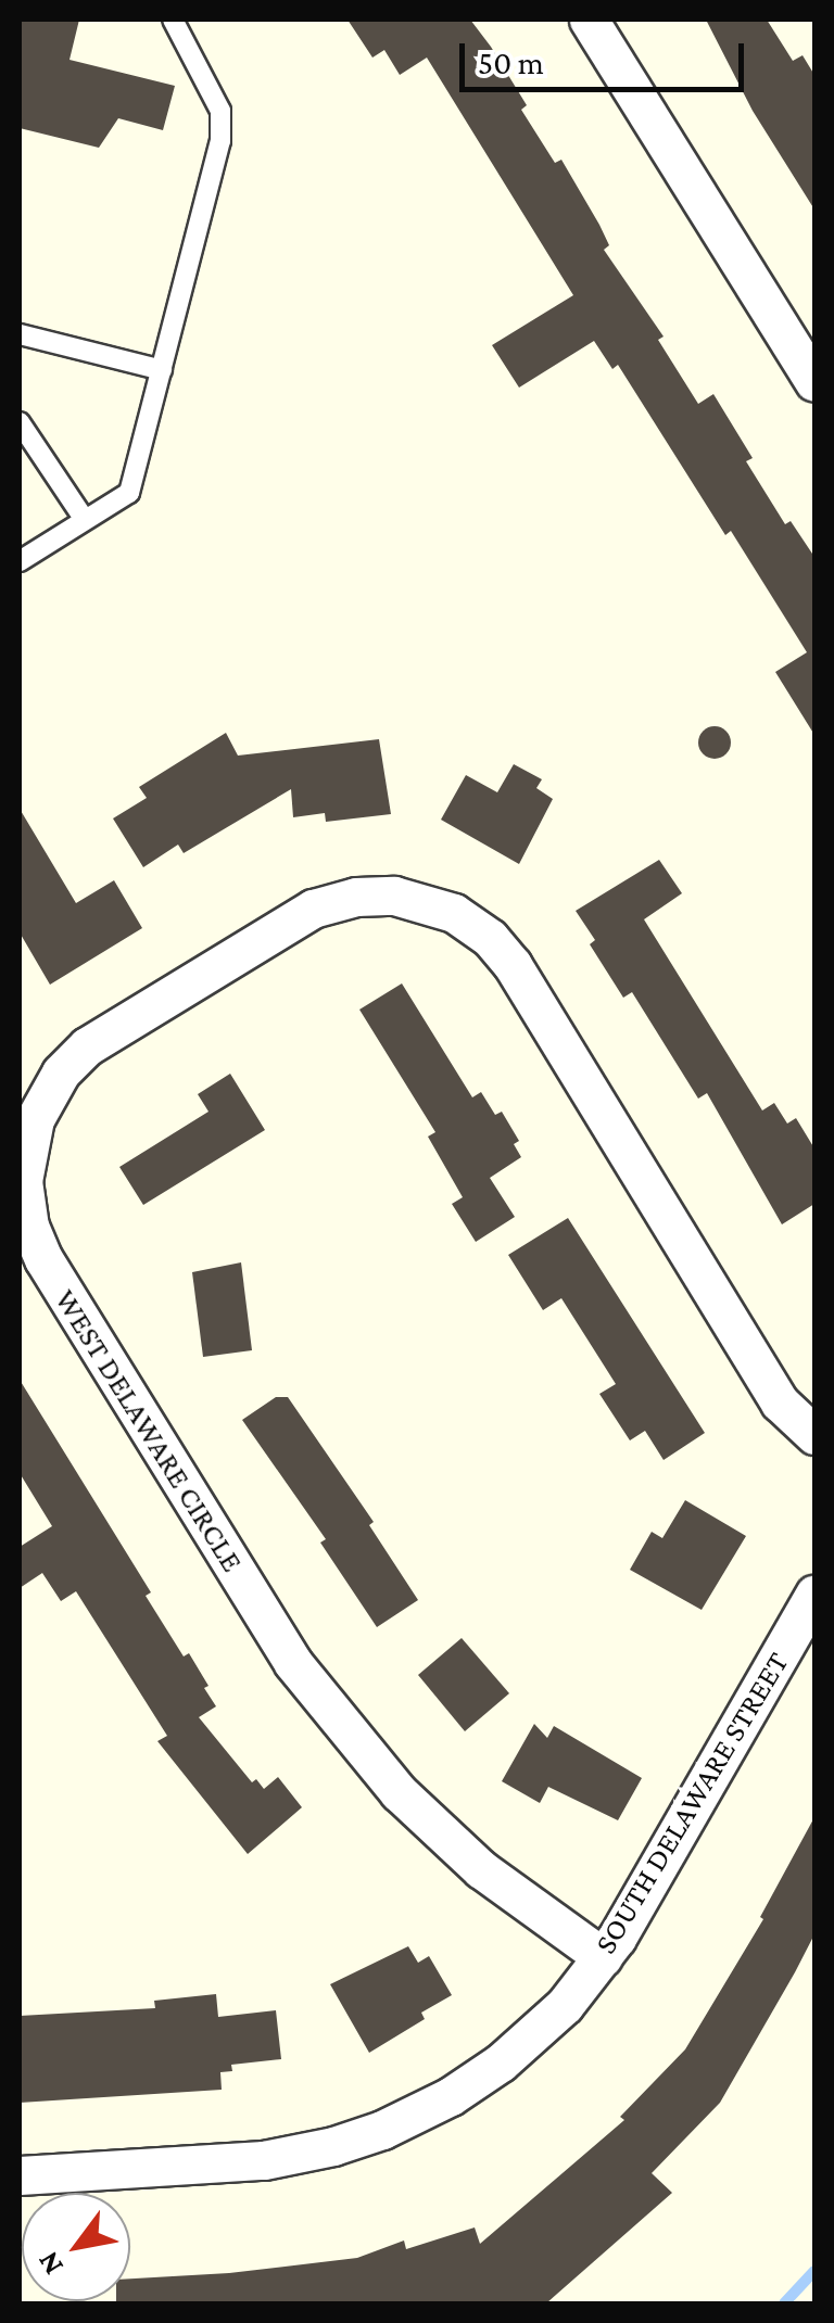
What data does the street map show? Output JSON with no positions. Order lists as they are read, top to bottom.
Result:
{
  "streets": {
    "street": ["WEST DELAWARE CIRCLE", "SOUTH DELAWARE STREET"]
  },
  "crossings": [
    ["WEST DELAWARE CIRCLE", "SOUTH DELAWARE STREET"]
  ],
  "scale_bar": "50 m",
  "north": "bottom left"
}
